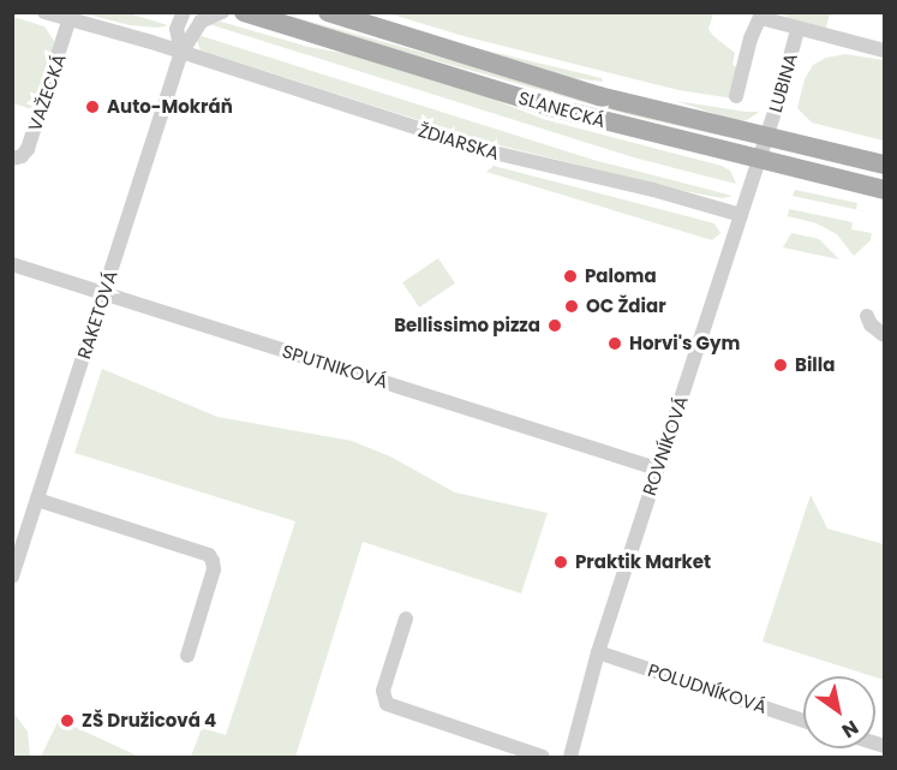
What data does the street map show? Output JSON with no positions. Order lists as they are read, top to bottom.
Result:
{
  "streets": {
    "main road": ["SLANECKÁ"],
    "street": [
      "LUBINA",
      "VAŽECKÁ",
      "ŽDIARSKA",
      "RAKETOVÁ",
      "SPUTNIKOVÁ",
      "ROVNÍKOVÁ",
      "POLUDNÍKOVÁ"
    ]
  },
  "crossings": [
    ["LUBINA", "SLANECKÁ"],
    ["LUBINA", "ROVNÍKOVÁ"],
    ["SLANECKÁ", "ROVNÍKOVÁ"],
    ["ŽDIARSKA", "RAKETOVÁ"],
    ["ŽDIARSKA", "ROVNÍKOVÁ"],
    ["RAKETOVÁ", "SPUTNIKOVÁ"],
    ["SPUTNIKOVÁ", "ROVNÍKOVÁ"],
    ["ROVNÍKOVÁ", "POLUDNÍKOVÁ"]
  ],
  "places": [
    "Auto-Mokráň",
    "Paloma",
    "OC Ždiar",
    "Bellissimo pizza",
    "Horvi's Gym",
    "Billa",
    "Praktik Market",
    "ZŠ Družicová 4"
  ],
  "north": "bottom right"
}
